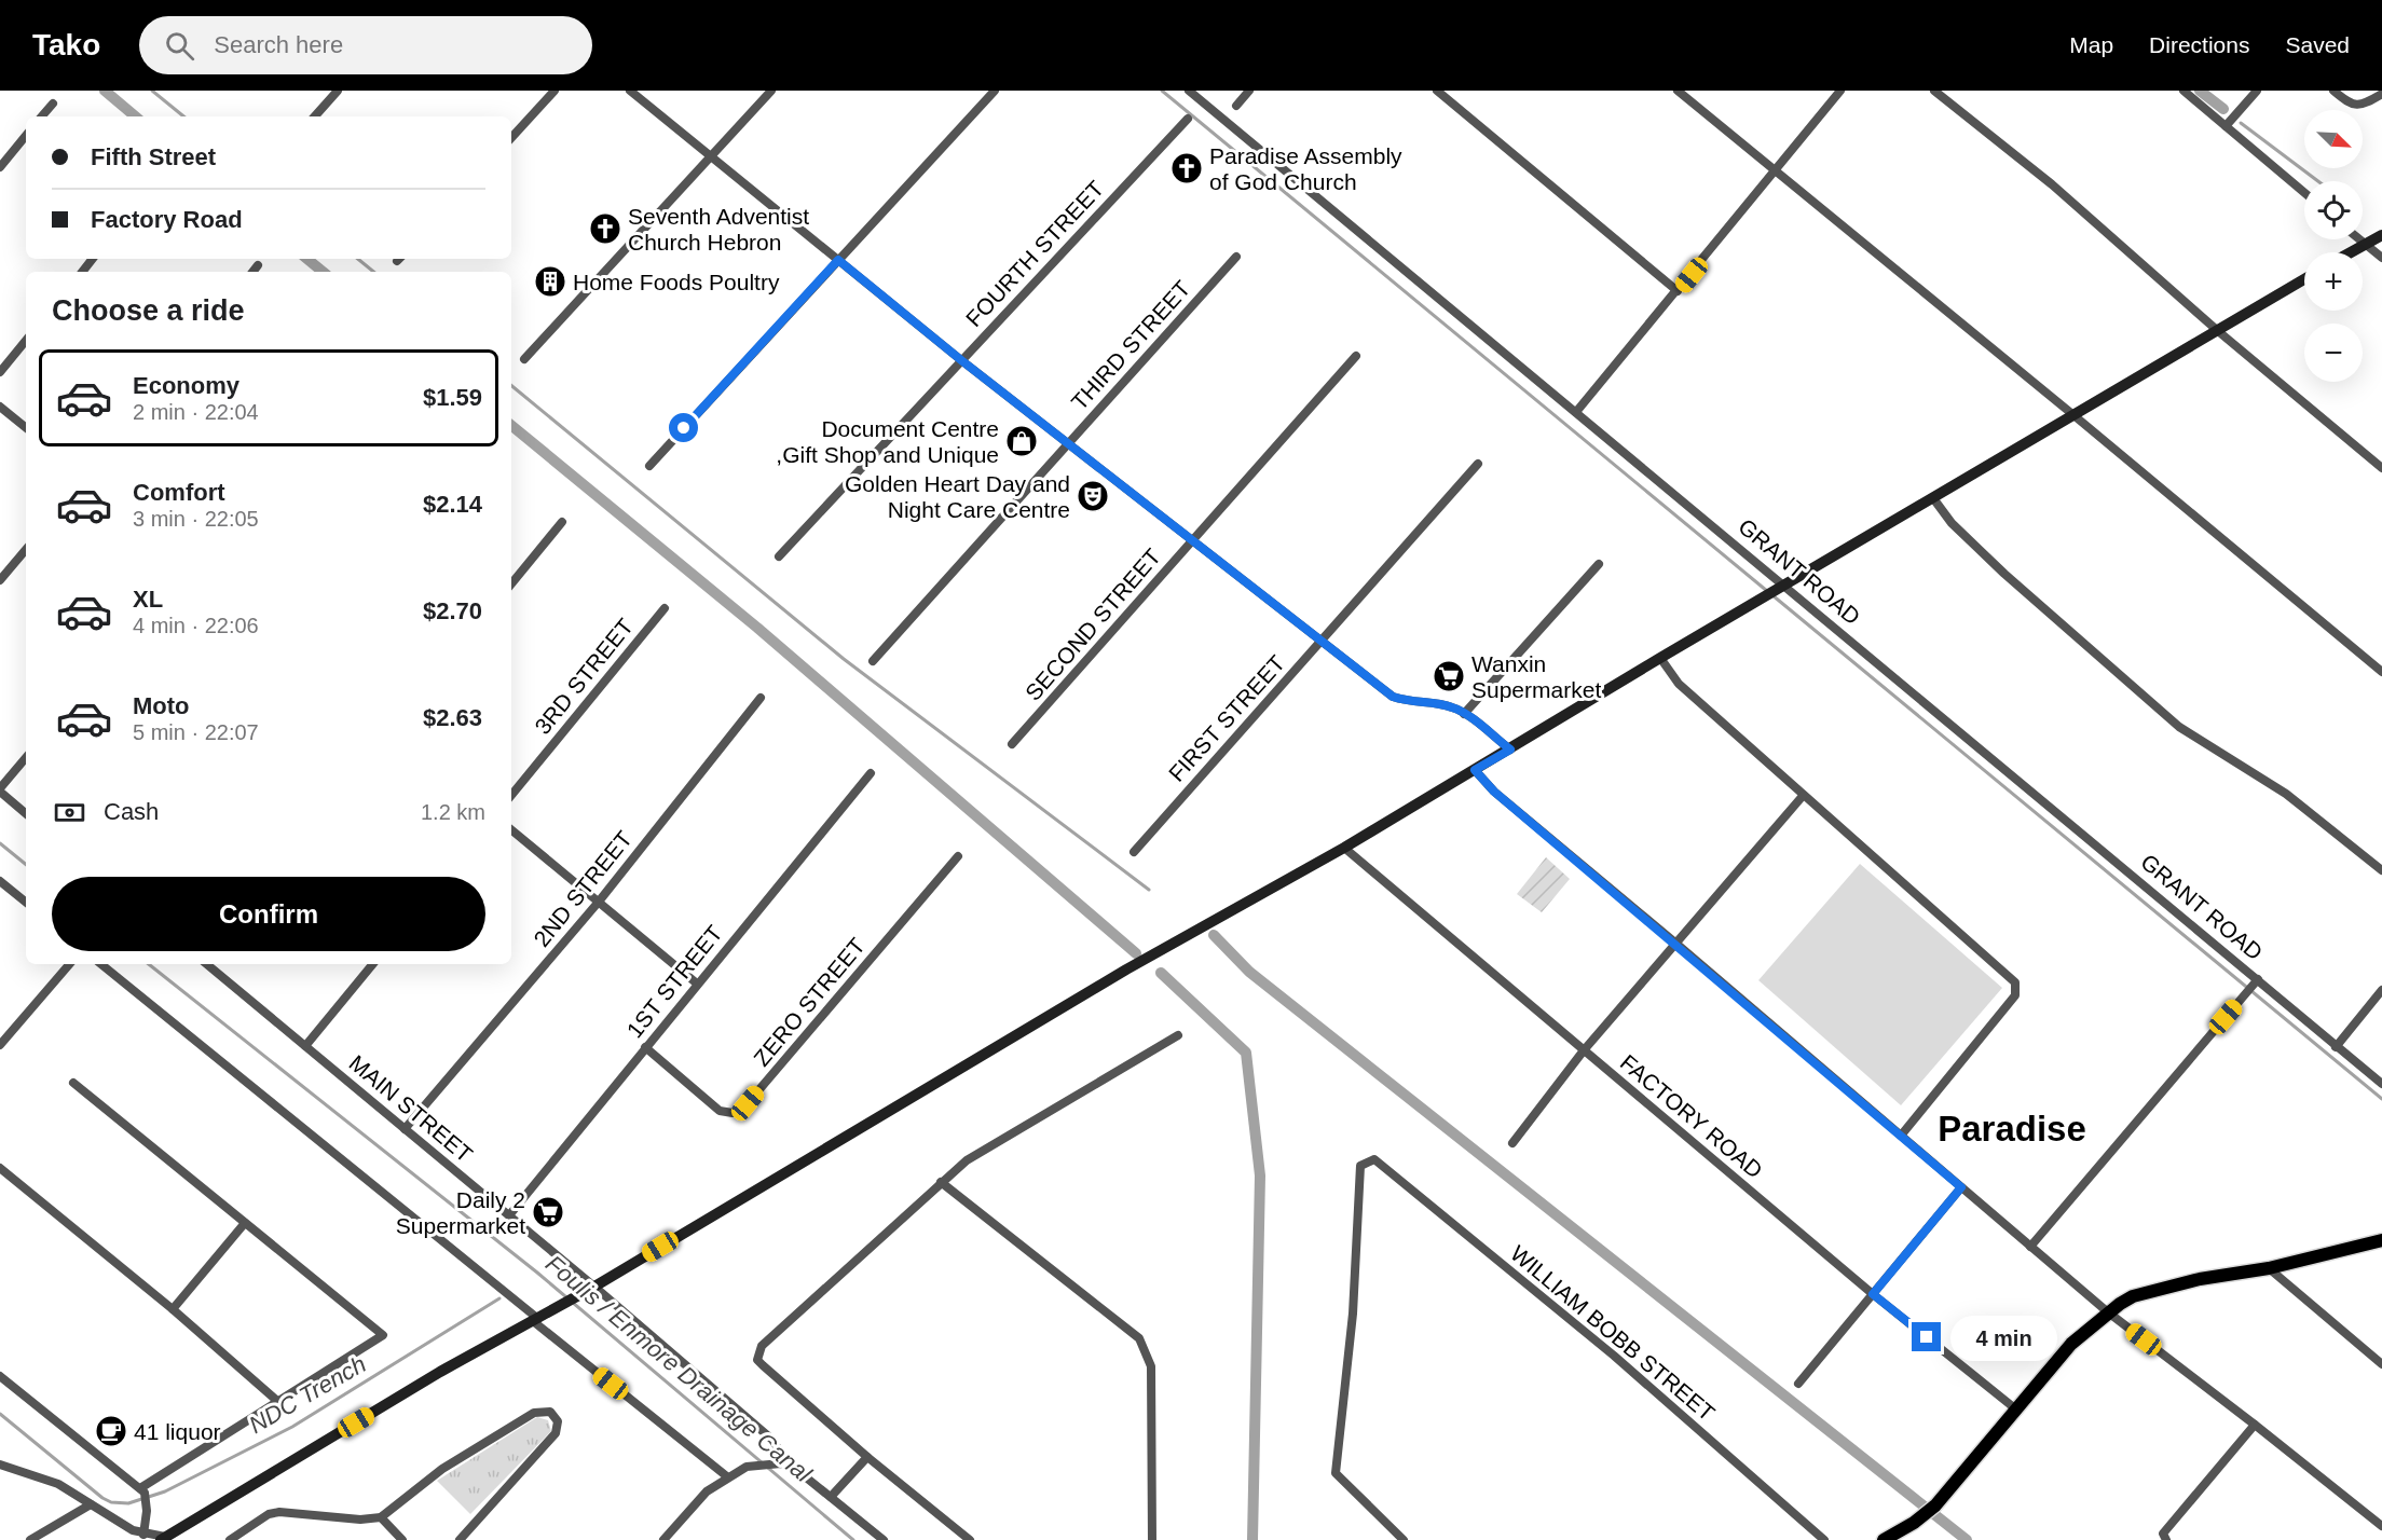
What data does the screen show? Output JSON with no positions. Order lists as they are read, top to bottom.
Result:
{
  "streets": {
    "street": [
      "FOURTH STREET",
      "THIRD STREET",
      "GRANT ROAD",
      "SECOND STREET",
      "3RD STREET",
      "FIRST STREET",
      "2ND STREET",
      "1ST STREET",
      "ZERO STREET",
      "MAIN STREET",
      "FACTORY ROAD",
      "WILLIAM BOBB STREET"
    ]
  },
  "crossings": [
    ["2ND STREET", "MAIN STREET"],
    ["1ST STREET", "ZERO STREET"],
    ["1ST STREET", "MAIN STREET"]
  ],
  "districts": ["Paradise"],
  "water": ["Foulis / Enmore Drainage Canal", "NDC Trench"],
  "places": {
    "church": ["Paradise Assembly of God Church", "Seventh Adventist Church Hebron"],
    "building": ["Home Foods Poultry"],
    "shop": ["Document Centre ,Gift Shop and Unique"],
    "theatre": ["Golden Heart Day and Night Care Centre"],
    "supermarket": ["Wanxin Supermarket", "Daily 2 Supermarket"],
    "cafe": ["41 liquor"]
  },
  "north": "bottom right",
  "page": {
    "header": "Tako",
    "search": "Search here",
    "nav": ["Map", "Directions", "Saved"],
    "map_buttons": ["+", "−"],
    "banner": ["Fifth Street", "Factory Road"],
    "heading": "Choose a ride",
    "list": [
      {
        "name": "Economy",
        "note": "2 min · 22:04",
        "value": "$1.59"
      },
      {
        "name": "Comfort",
        "note": "3 min · 22:05",
        "value": "$2.14"
      },
      {
        "name": "XL",
        "note": "4 min · 22:06",
        "value": "$2.70"
      },
      {
        "name": "Moto",
        "note": "5 min · 22:07",
        "value": "$2.63"
      }
    ],
    "pay": ["Cash", "1.2 km"],
    "buttons": "Confirm",
    "bubble": "4 min"
  }
}
